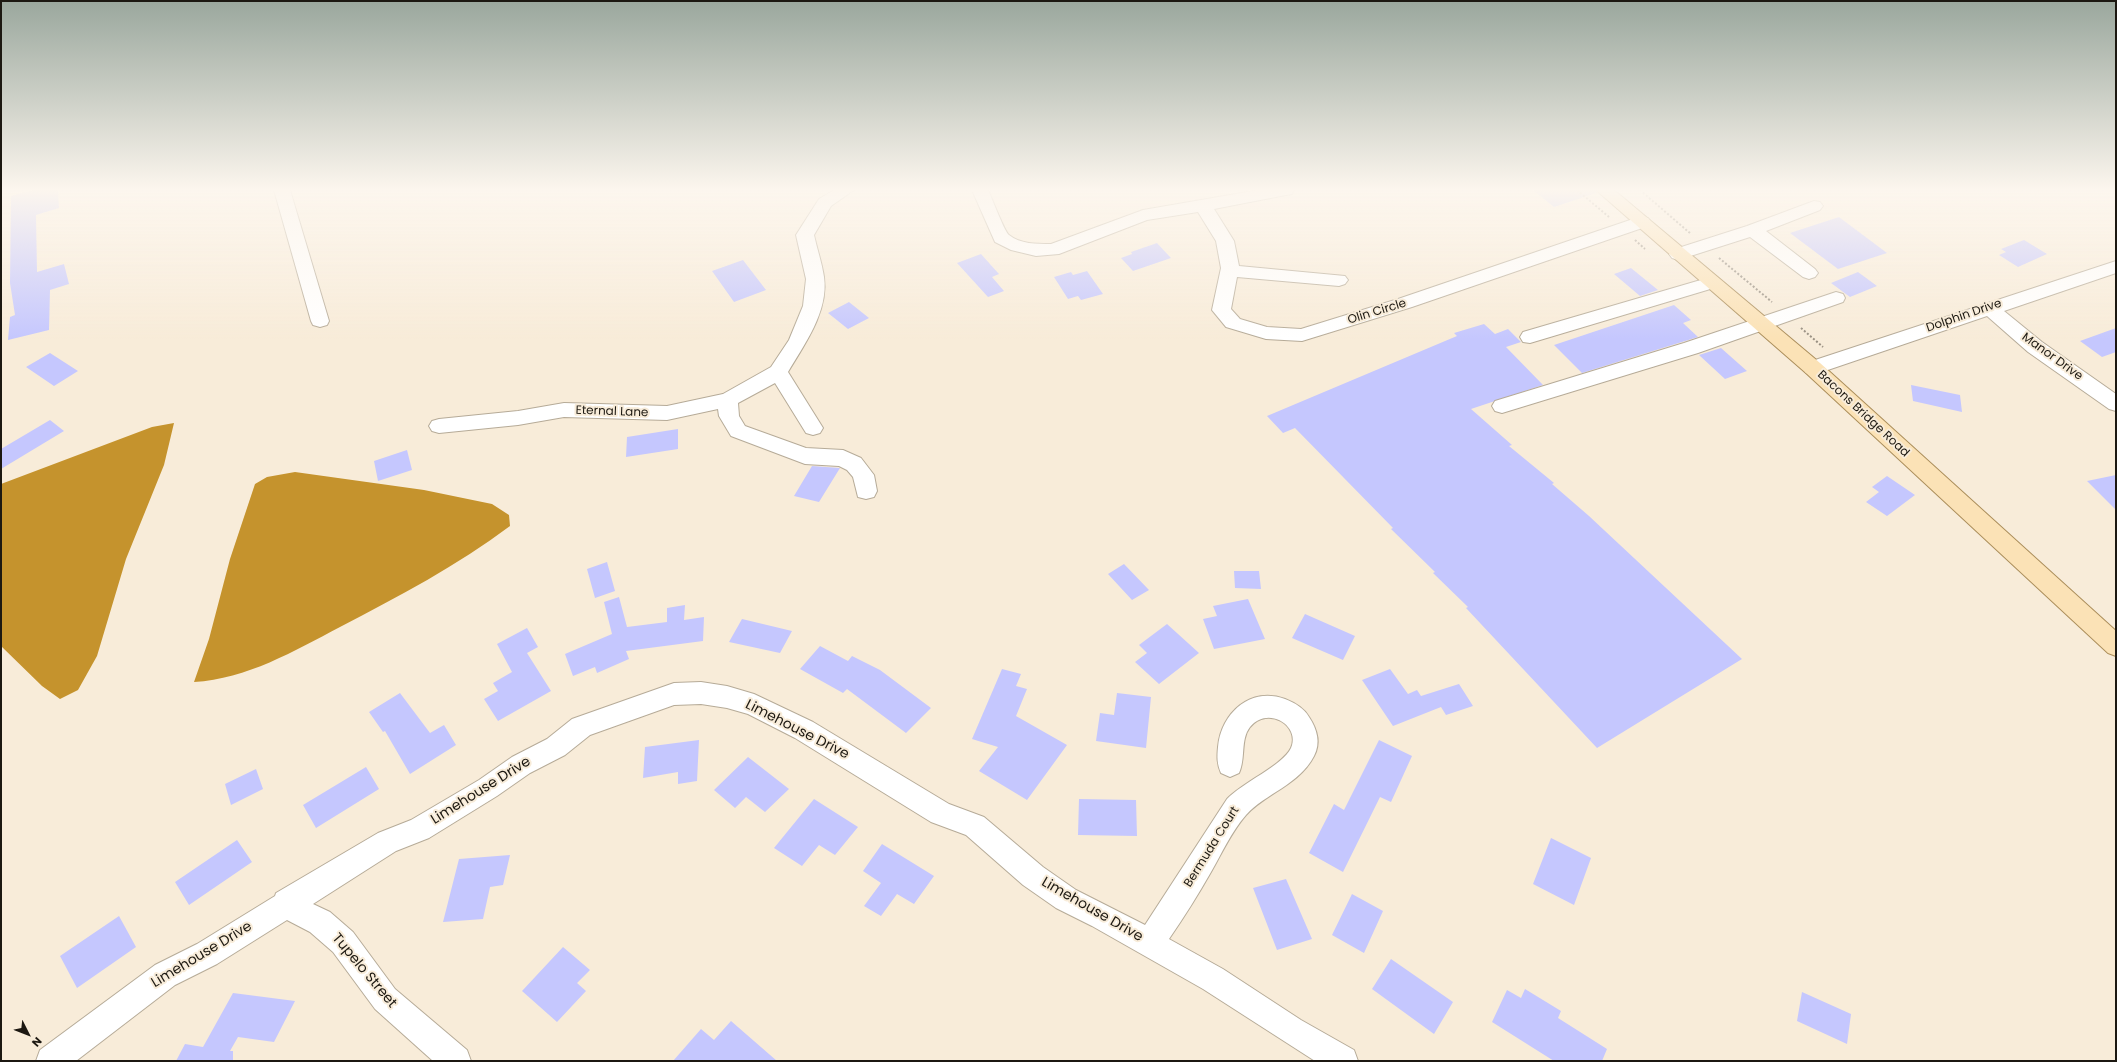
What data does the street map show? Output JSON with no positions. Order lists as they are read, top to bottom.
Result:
{
  "streets": {
    "main road": ["Bacons Bridge Road"],
    "street": [
      "Olin Circle",
      "Dolphin Drive",
      "Manor Drive",
      "Eternal Lane",
      "Limehouse Drive",
      "Bermuda Court",
      "Tupelo Street"
    ]
  },
  "crossings": [
    ["Dolphin Drive", "Manor Drive"],
    ["Dolphin Drive", "Bacons Bridge Road"],
    ["Limehouse Drive", "Bermuda Court"],
    ["Limehouse Drive", "Tupelo Street"]
  ],
  "north": "bottom right"
}
